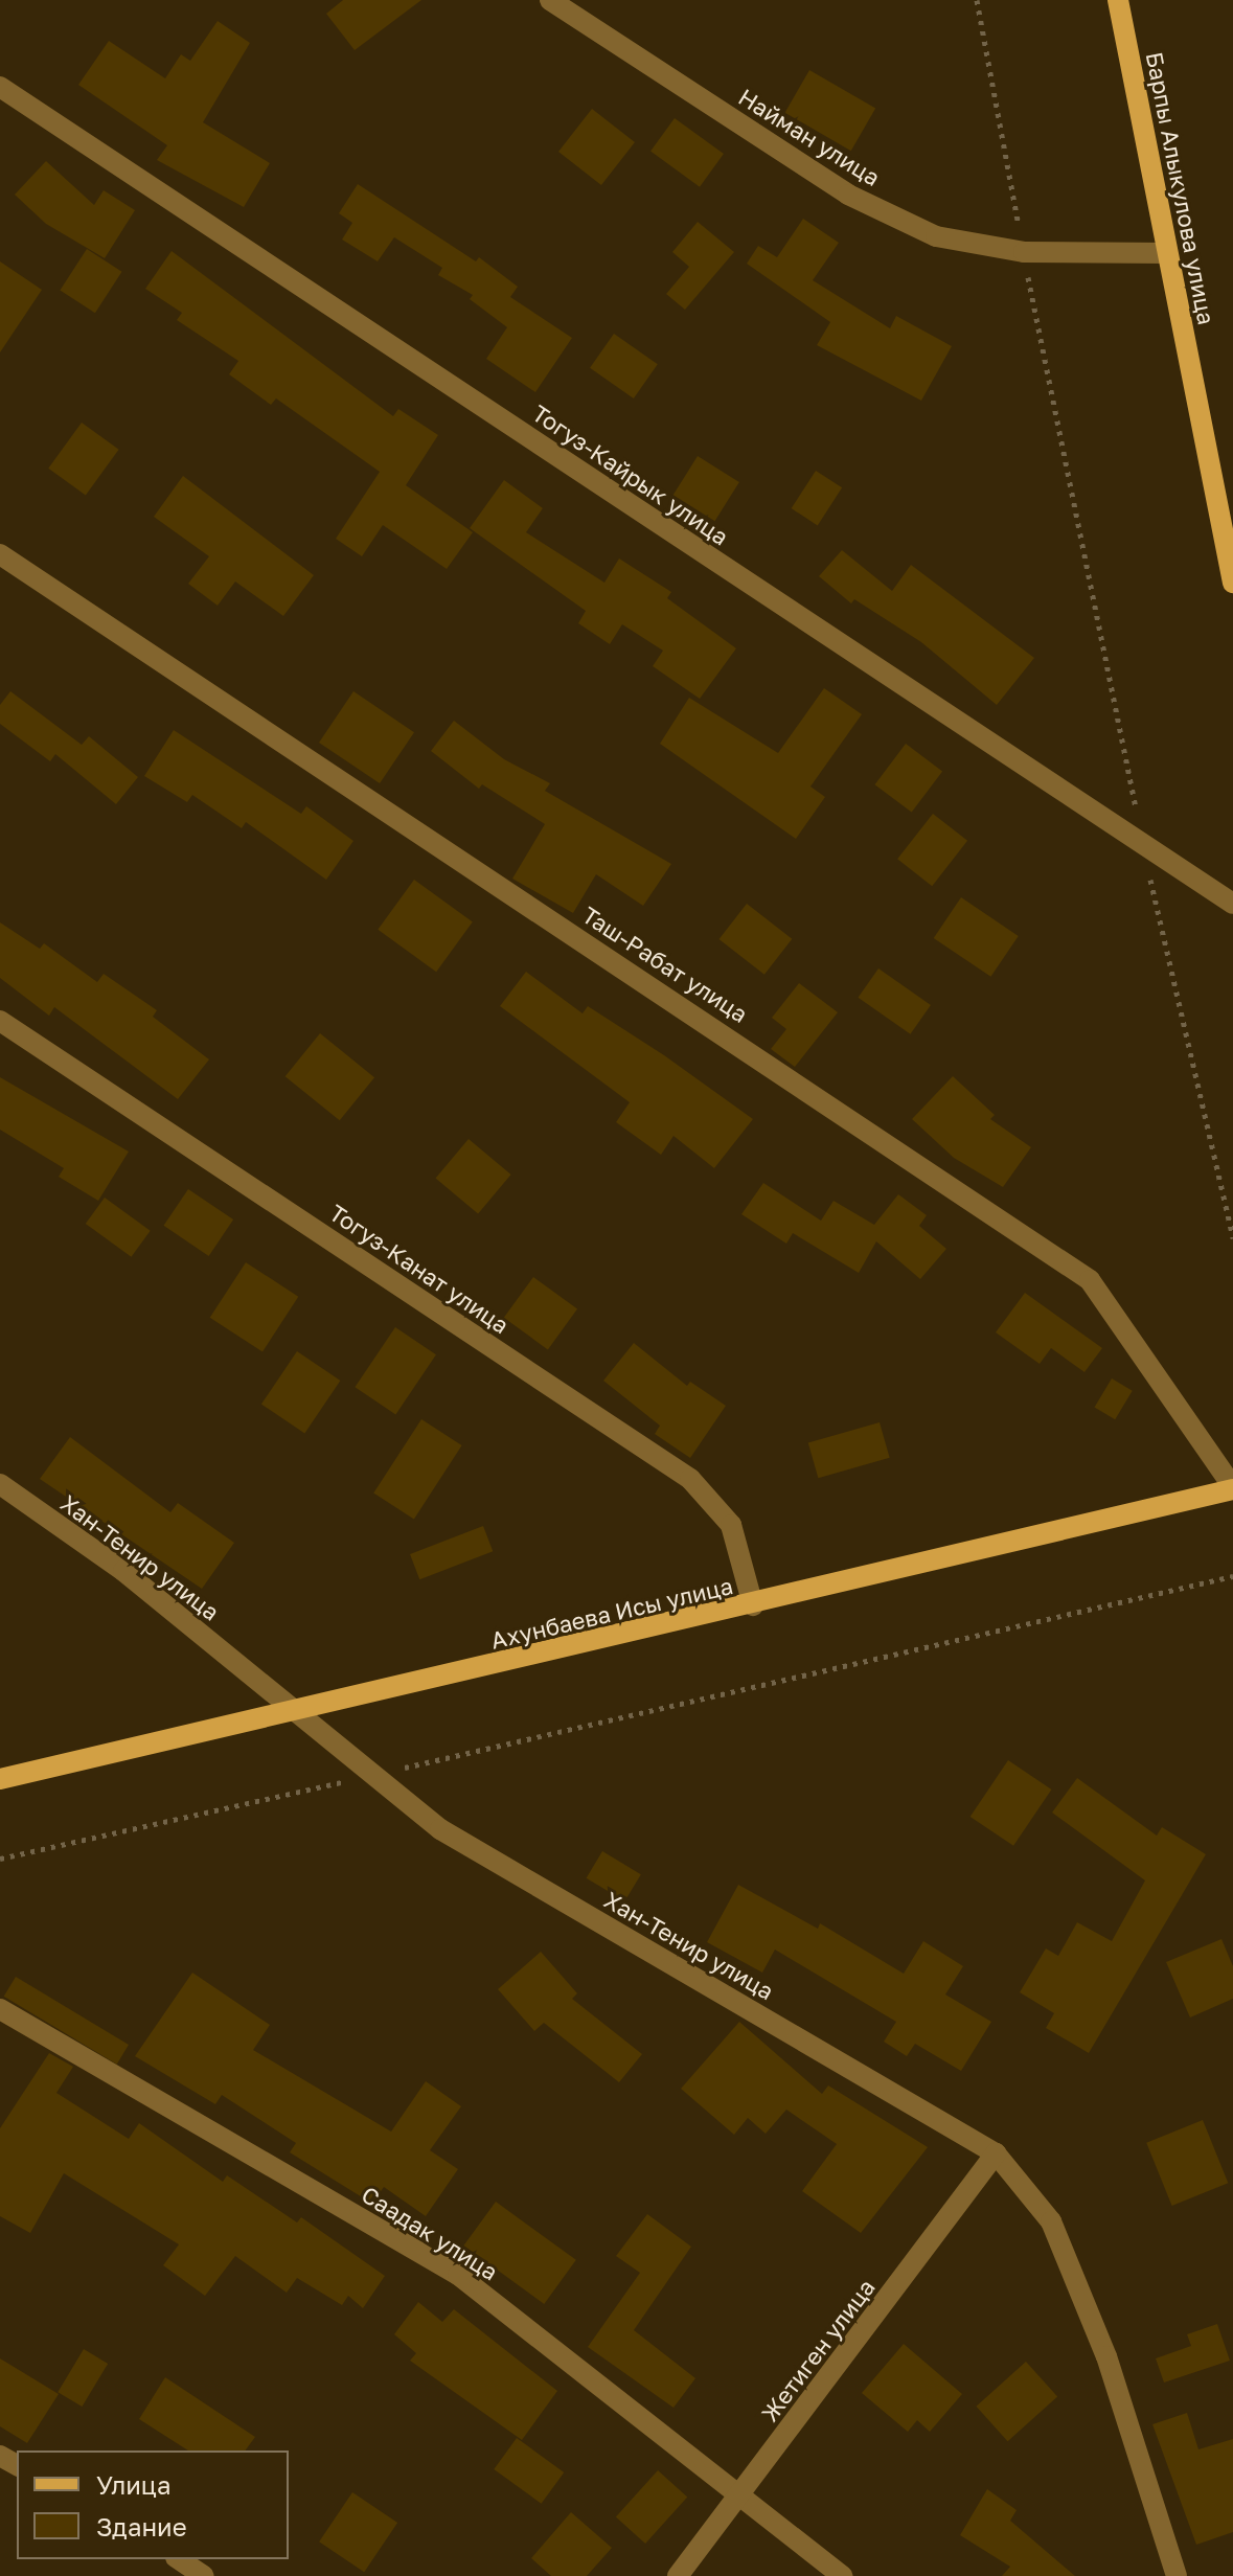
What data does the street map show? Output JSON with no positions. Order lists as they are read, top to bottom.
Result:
{
  "streets": {
    "main road": ["Барпы Алыкулова улица", "Ахунбаева Исы улица"],
    "street": [
      "Найман улица",
      "Тогуз-Кайрык улица",
      "Таш-Рабат улица",
      "Тогуз-Канат улица",
      "Хан-Тенир улица",
      "Саадак улица",
      "Жетиген улица"
    ]
  },
  "crossings": [
    ["Найман улица", "Барпы Алыкулова улица"],
    ["Таш-Рабат улица", "Ахунбаева Исы улица"],
    ["Тогуз-Канат улица", "Ахунбаева Исы улица"],
    ["Хан-Тенир улица", "Ахунбаева Исы улица"],
    ["Хан-Тенир улица", "Жетиген улица"],
    ["Саадак улица", "Жетиген улица"]
  ],
  "legend": ["Улица", "Здание"]
}
